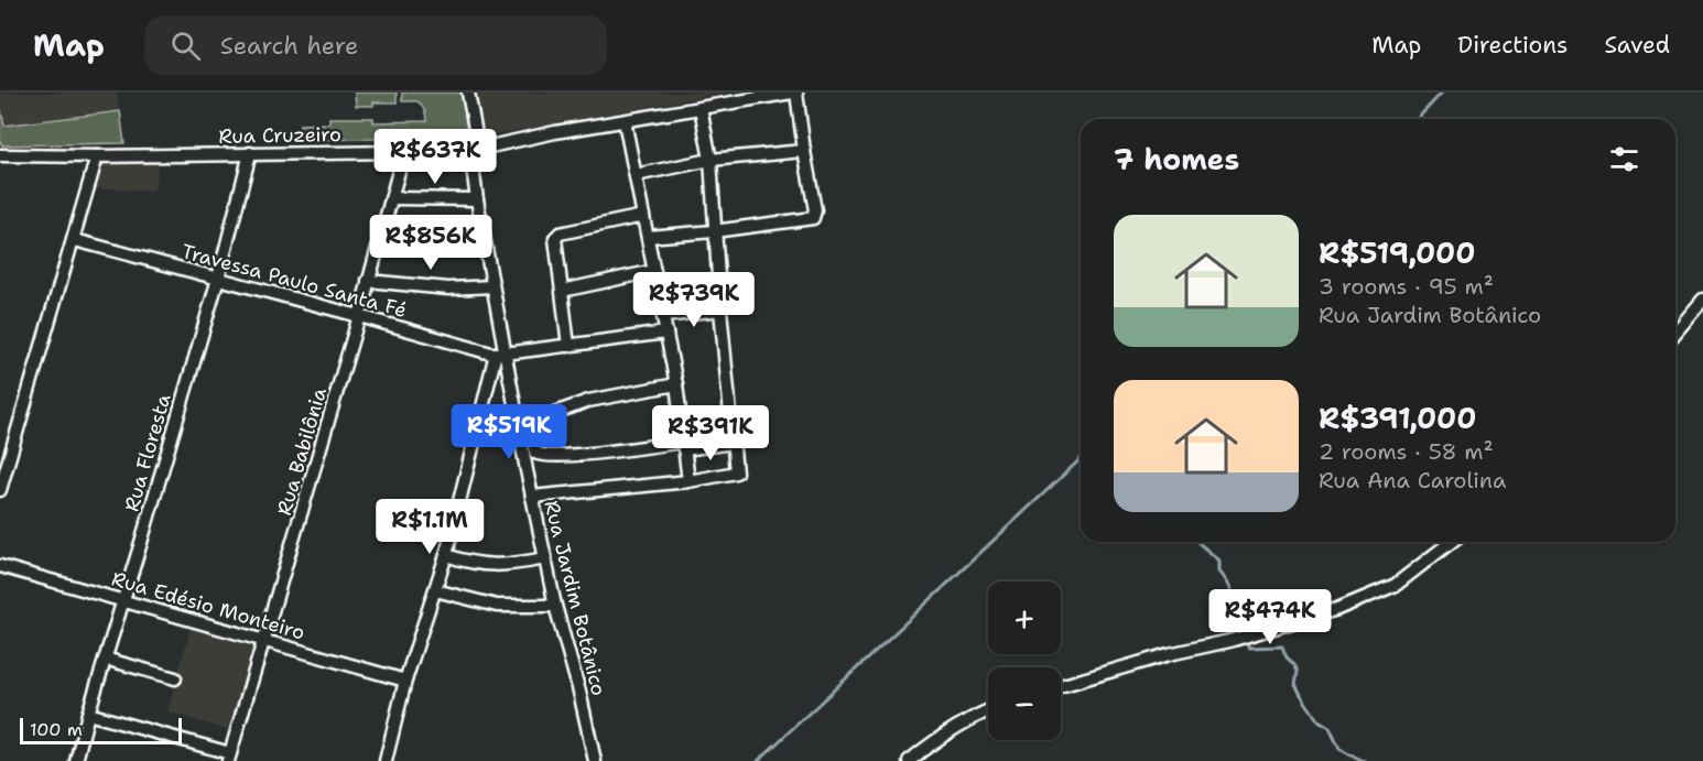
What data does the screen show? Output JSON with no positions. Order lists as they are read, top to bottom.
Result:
{
  "streets": {
    "street": [
      "Rua Cruzeiro",
      "Travessa Paulo Santa Fé",
      "Rua Babilônia",
      "Rua Floresta",
      "Rua Jardim Botânico",
      "Rua Edésio Monteiro"
    ]
  },
  "crossings": [
    ["Rua Cruzeiro", "Rua Babilônia"],
    ["Rua Cruzeiro", "Rua Floresta"],
    ["Rua Cruzeiro", "Rua Jardim Botânico"],
    ["Travessa Paulo Santa Fé", "Rua Babilônia"],
    ["Travessa Paulo Santa Fé", "Rua Floresta"],
    ["Travessa Paulo Santa Fé", "Rua Jardim Botânico"],
    ["Rua Babilônia", "Rua Edésio Monteiro"],
    ["Rua Floresta", "Rua Edésio Monteiro"]
  ],
  "scale_bar": "100 m",
  "page": {
    "header": "Map",
    "search": "Search here",
    "nav": ["Map", "Directions", "Saved"],
    "heading": "7 homes",
    "price": [
      "R$637K",
      "R$856K",
      "R$739K",
      "R$519K",
      "R$391K",
      "R$1.1M",
      "R$474K"
    ],
    "list": [
      {
        "name": "R$519,000",
        "note": "3 rooms · 95 m² · Rua Jardim Botânico"
      },
      {
        "name": "R$391,000",
        "note": "2 rooms · 58 m² · Rua Ana Carolina"
      }
    ],
    "map_buttons": ["+", "−"],
    "scale": "100 m"
  }
}
